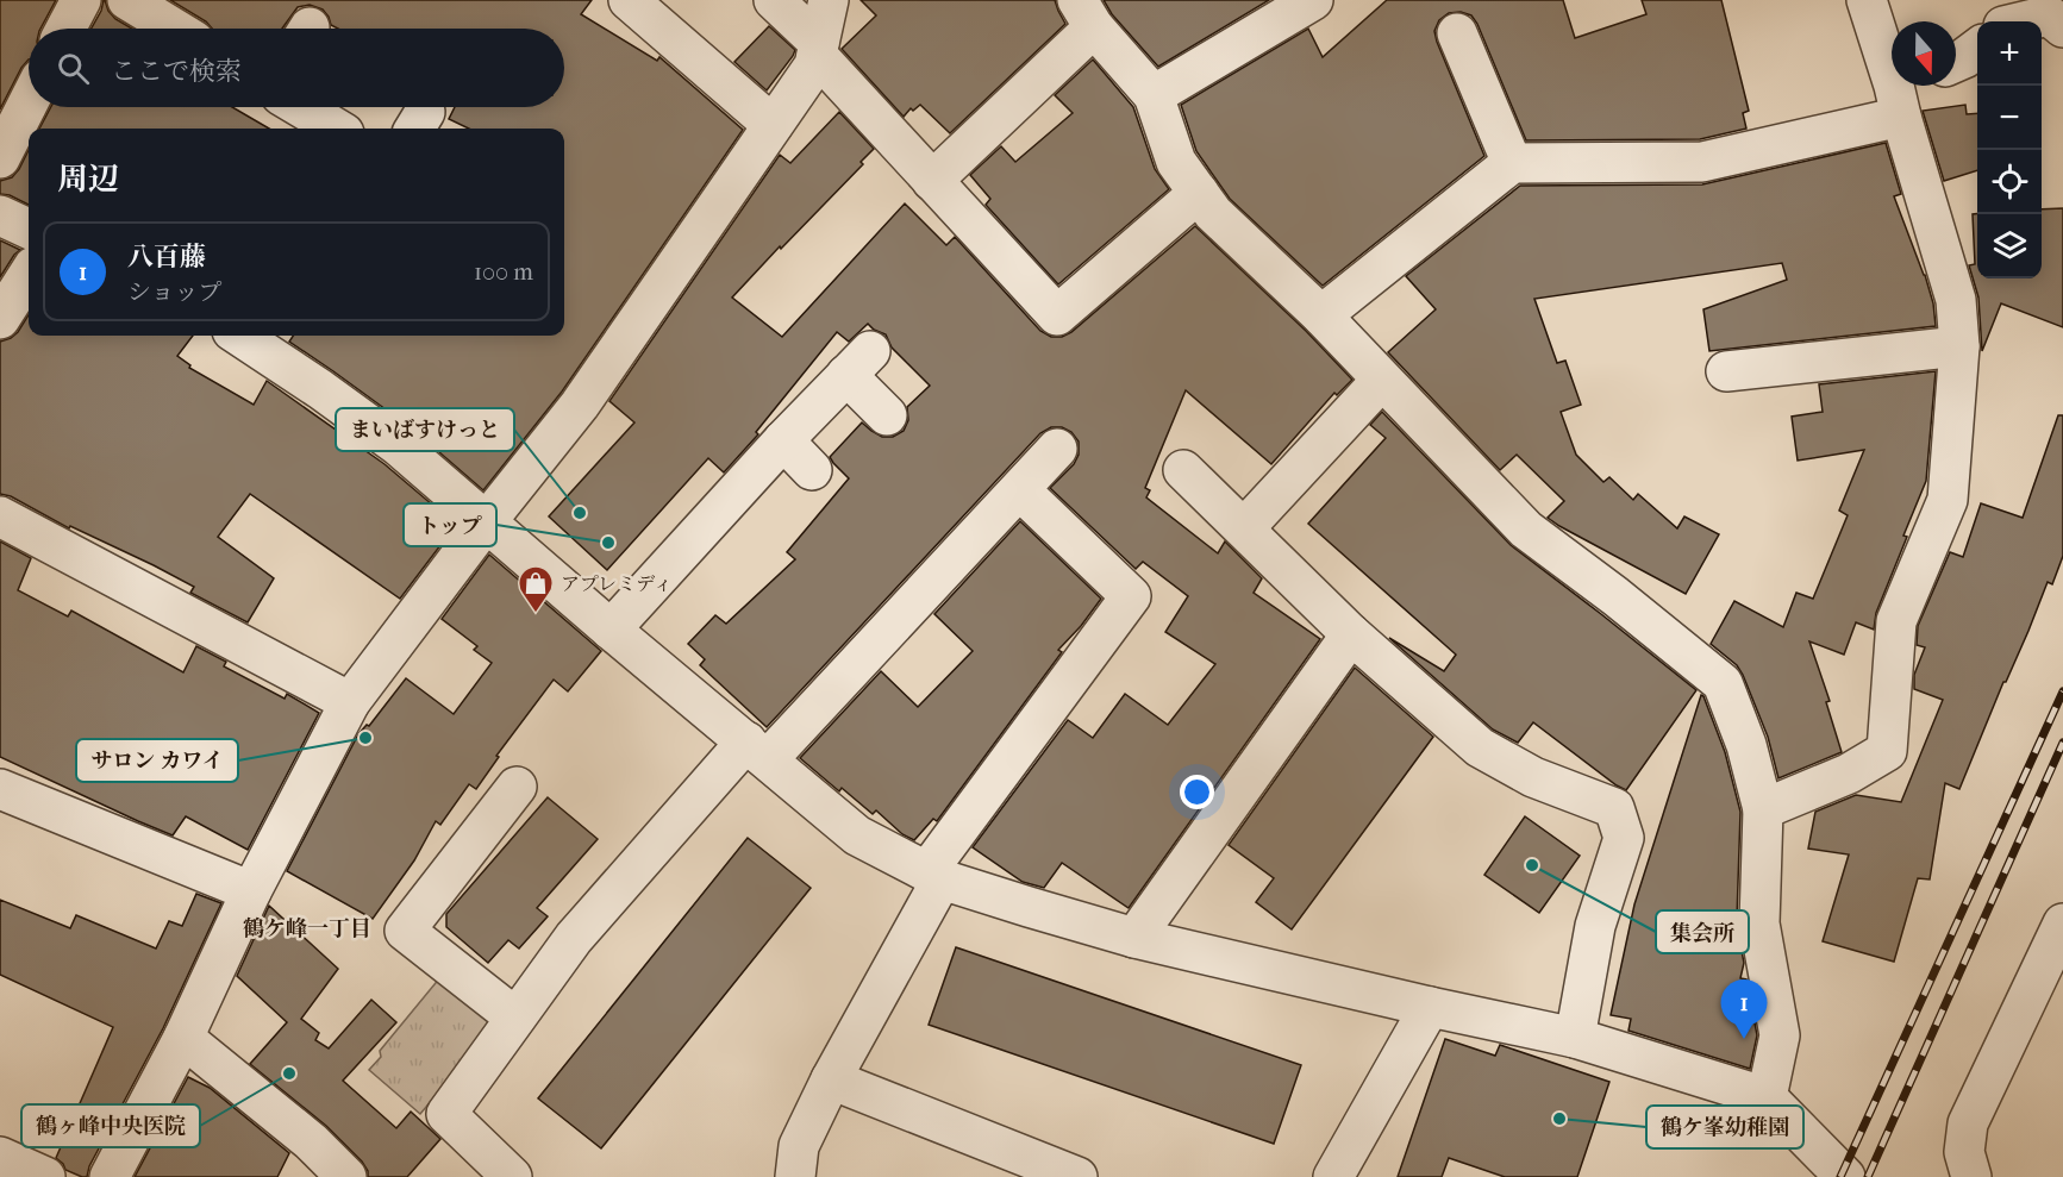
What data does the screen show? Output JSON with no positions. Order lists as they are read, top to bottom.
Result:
{
  "districts": ["鶴ケ峰一丁目"],
  "places": {
    "other": [
      "まいばすけっと",
      "トップ",
      "サロン カワイ",
      "集会所",
      "鶴ヶ峰中央医院",
      "鶴ケ峯幼稚園"
    ],
    "shop": ["アプレミディ"]
  },
  "north": "bottom",
  "page": {
    "map_buttons": ["+", "−"],
    "search": "ここで検索",
    "heading": "周辺",
    "list": [
      {
        "mark": "1",
        "name": "八百藤",
        "note": "ショップ",
        "value": "100 m"
      }
    ],
    "pins": "1"
  }
}
